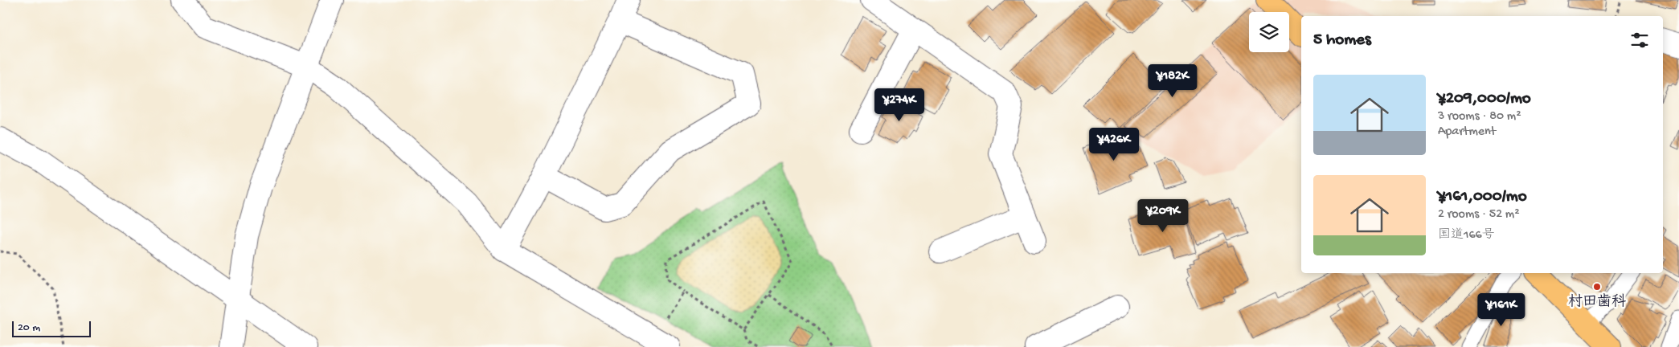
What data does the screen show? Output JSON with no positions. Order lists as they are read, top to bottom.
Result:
{
  "places": ["村田歯科"],
  "scale_bar": "20 m",
  "page": {
    "heading": "5 homes",
    "price": [
      "¥182K",
      "¥274K",
      "¥426K",
      "¥209K",
      "¥161K"
    ],
    "list": [
      {
        "name": "¥209,000/mo",
        "note": "3 rooms · 80 m² · Apartment"
      },
      {
        "name": "¥161,000/mo",
        "note": "2 rooms · 52 m² · 国道166号"
      }
    ],
    "scale": "20 m"
  }
}
